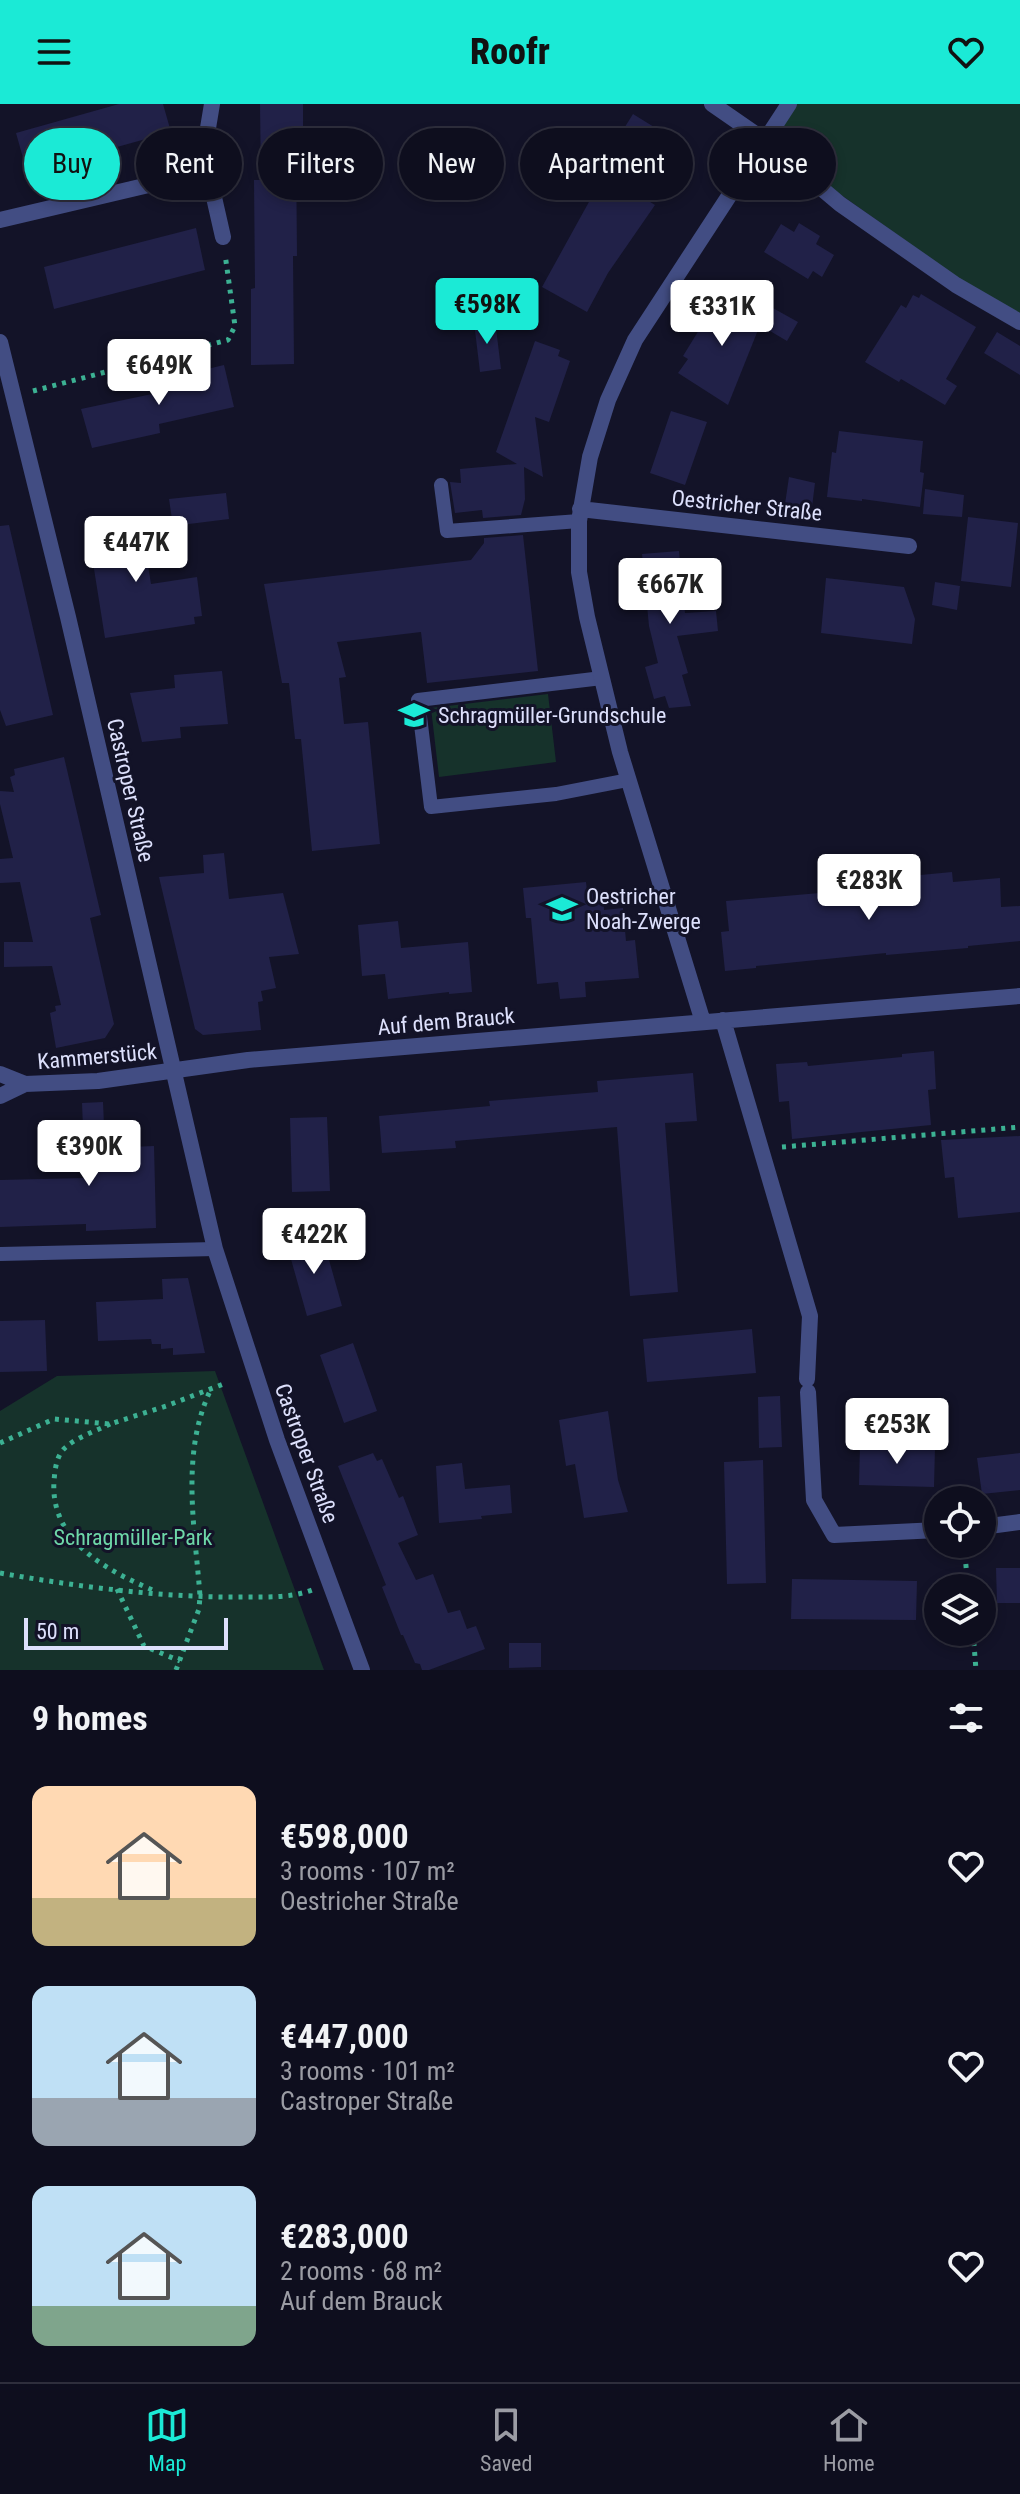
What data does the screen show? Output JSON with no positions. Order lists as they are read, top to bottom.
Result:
{
  "streets": {
    "street": [
      "Oestricher Straße",
      "Castroper Straße",
      "Auf dem Brauck",
      "Kammerstück"
    ]
  },
  "crossings": [
    ["Castroper Straße", "Auf dem Brauck"],
    ["Castroper Straße", "Kammerstück"],
    ["Auf dem Brauck", "Kammerstück"]
  ],
  "parks": ["Schragmüller-Park"],
  "places": {
    "school or university": ["Schragmüller-Grundschule", "Oestricher Noah-Zwerge"]
  },
  "scale_bar": "50 m",
  "page": {
    "header": "Roofr",
    "chip": [
      "Buy",
      "Rent",
      "Filters",
      "New",
      "Apartment",
      "House"
    ],
    "price": [
      "€598K",
      "€331K",
      "€649K",
      "€447K",
      "€667K",
      "€283K",
      "€390K",
      "€422K",
      "€253K"
    ],
    "scale": "50 m",
    "heading": "9 homes",
    "list": [
      {
        "name": "€598,000",
        "note": "3 rooms · 107 m² · Oestricher Straße"
      },
      {
        "name": "€447,000",
        "note": "3 rooms · 101 m² · Castroper Straße"
      },
      {
        "name": "€283,000",
        "note": "2 rooms · 68 m² · Auf dem Brauck"
      }
    ],
    "tabs": ["Map", "Saved", "Home"]
  }
}
